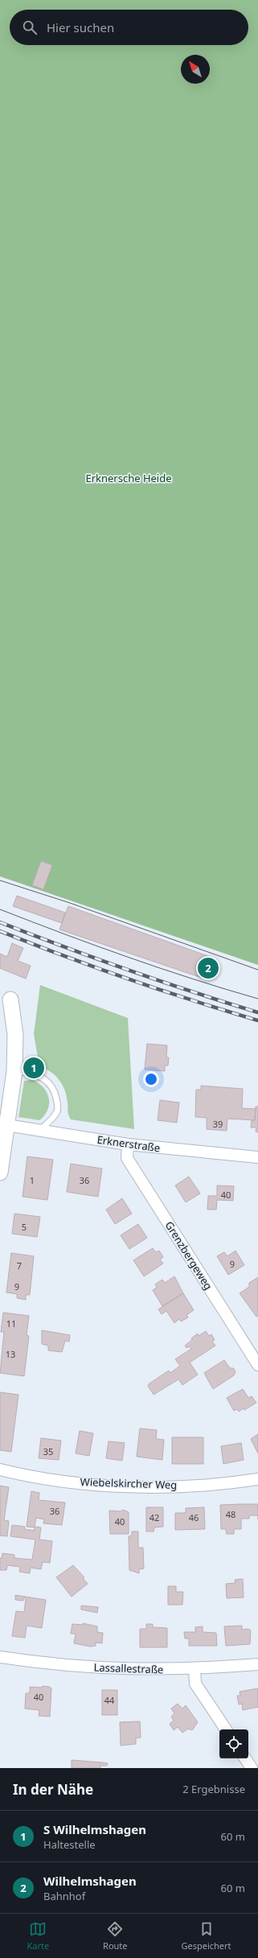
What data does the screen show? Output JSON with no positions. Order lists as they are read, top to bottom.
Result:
{
  "streets": {
    "street": [
      "Erknerstraße",
      "Grenzbergeweg",
      "Wiebelskircher Weg",
      "Lassallestraße"
    ]
  },
  "crossings": [
    ["Erknerstraße", "Grenzbergeweg"]
  ],
  "parks": ["Erknersche Heide"],
  "house_numbers": [
    "39",
    "1",
    "36",
    "40",
    "5",
    "9",
    "7",
    "9",
    "11",
    "13",
    "35",
    "36",
    "48",
    "42",
    "46",
    "40",
    "40",
    "44"
  ],
  "north": "top left",
  "page": {
    "search": "Hier suchen",
    "pins": ["2", "1"],
    "heading": ["In der Nähe", "2 Ergebnisse"],
    "list": [
      {
        "mark": "1",
        "name": "S Wilhelmshagen",
        "note": "Haltestelle",
        "value": "60 m"
      },
      {
        "mark": "2",
        "name": "Wilhelmshagen",
        "note": "Bahnhof",
        "value": "60 m"
      }
    ],
    "nav": ["Karte", "Route", "Gespeichert"]
  }
}
